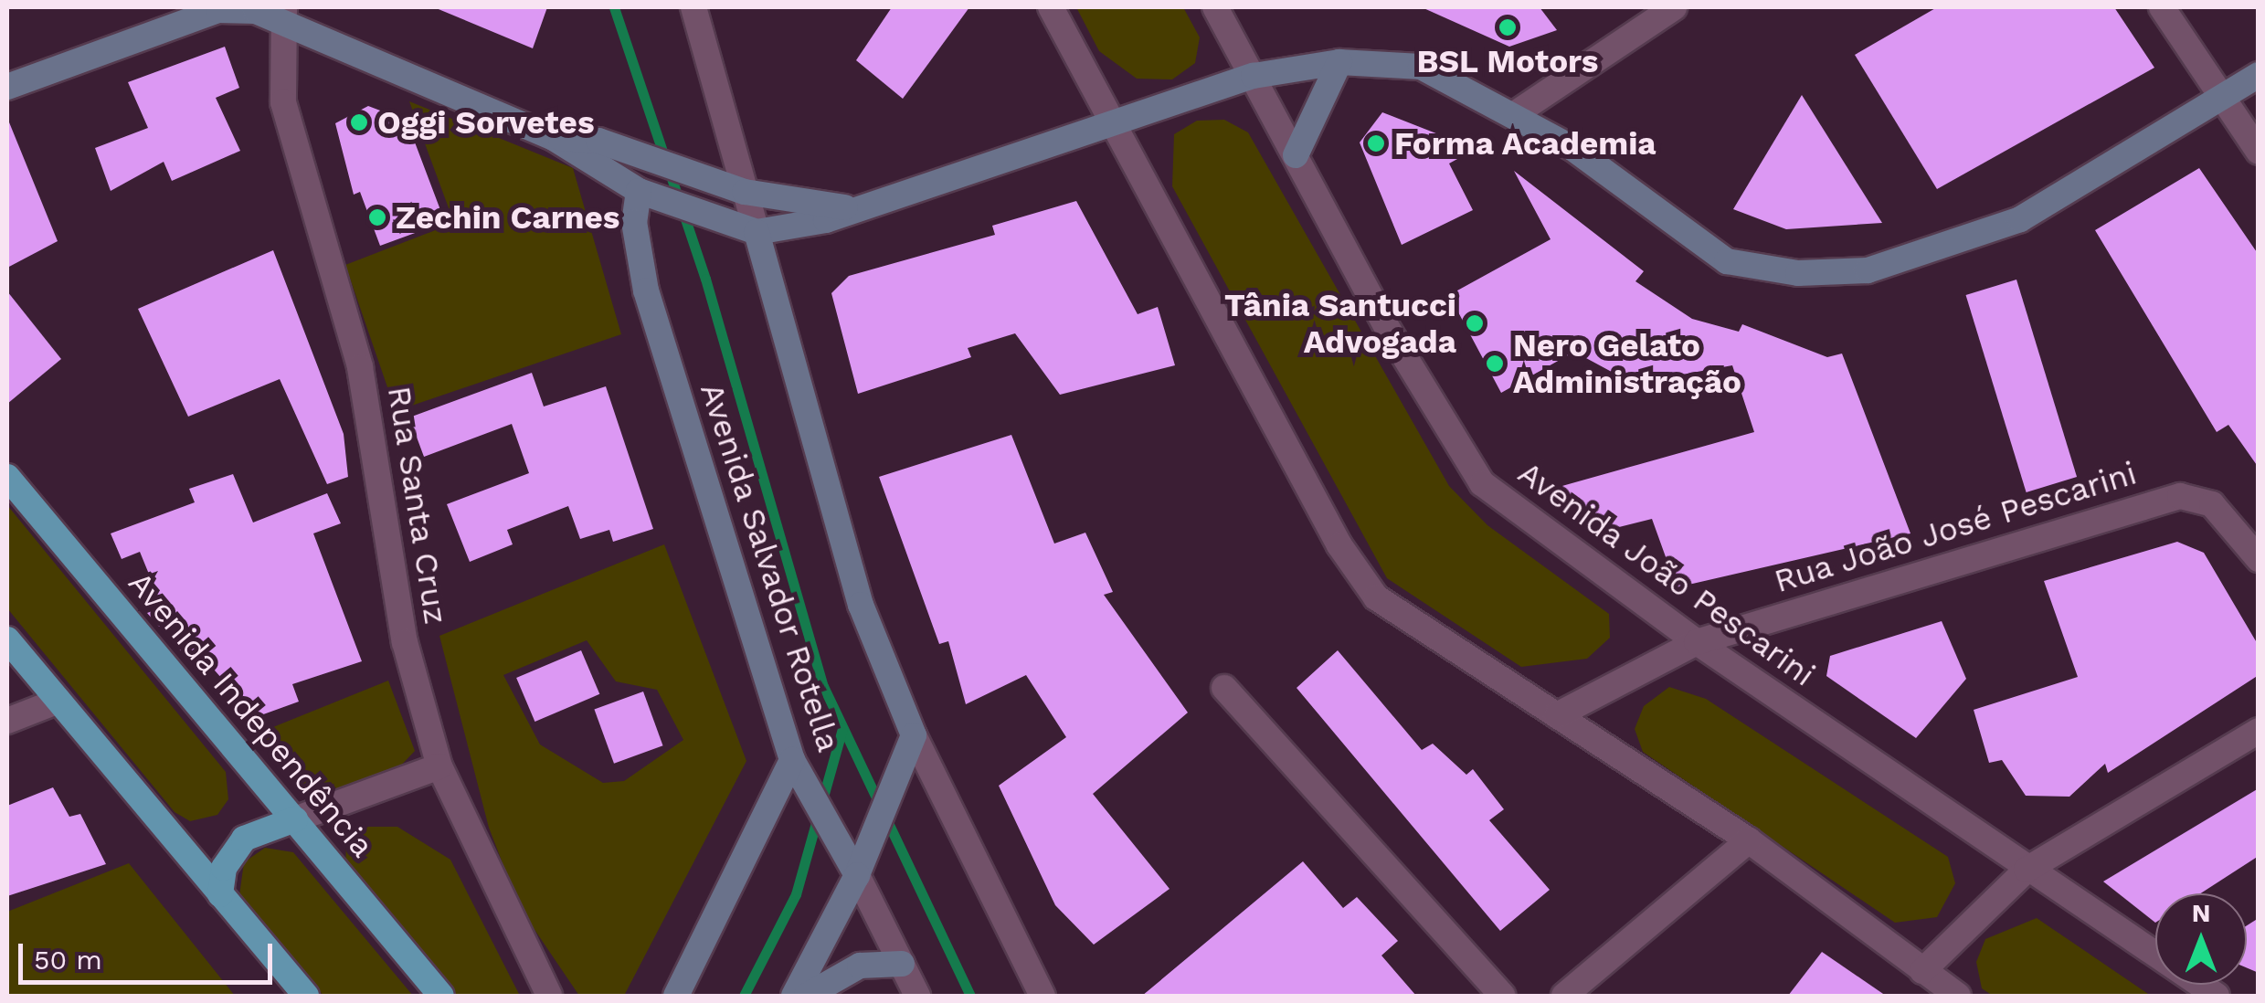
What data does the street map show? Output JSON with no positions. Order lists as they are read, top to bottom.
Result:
{
  "streets": {
    "main road": ["Avenida Salvador Rotella", "Avenida Independência"],
    "street": ["Rua Santa Cruz", "Rua João José Pescarini", "Avenida João Pescarini"]
  },
  "crossings": [
    ["Rua João José Pescarini", "Avenida João Pescarini"]
  ],
  "places": [
    "BSL Motors",
    "Oggi Sorvetes",
    "Forma Academia",
    "Zechin Carnes",
    "Tânia Santucci Advogada",
    "Nero Gelato Administração"
  ],
  "scale_bar": "50 m",
  "north": "top"
}
